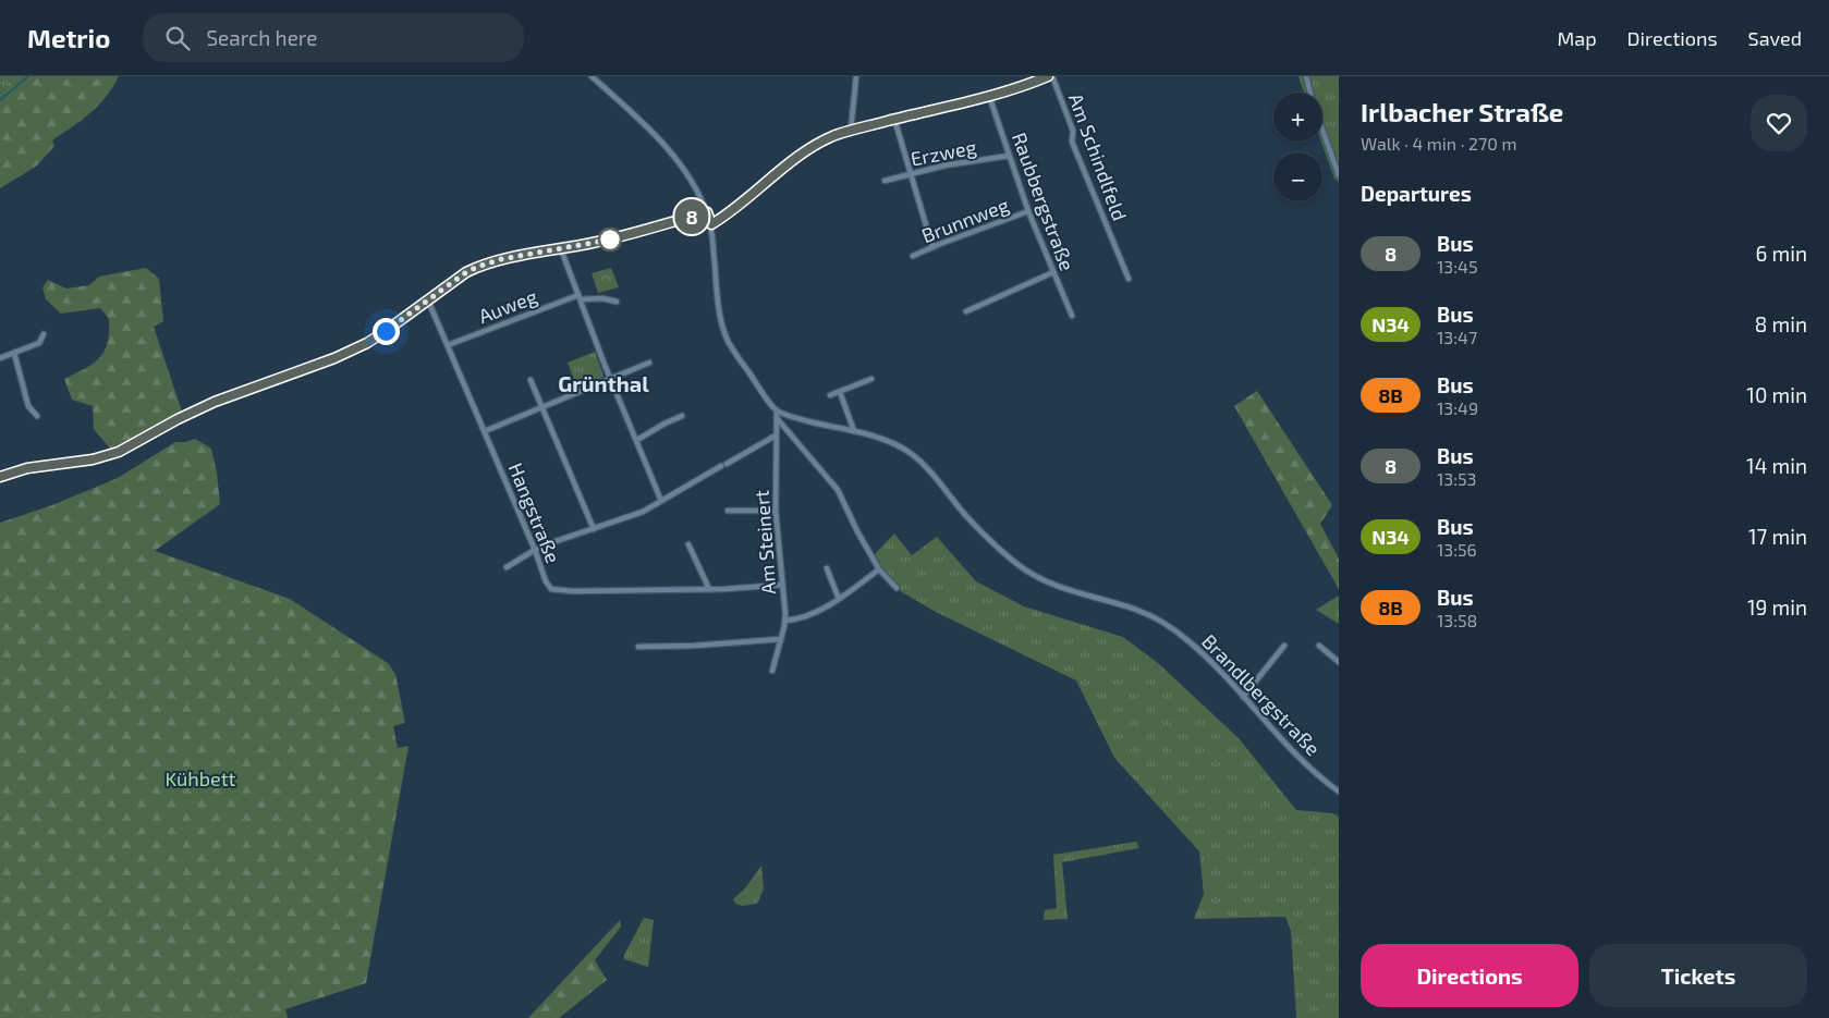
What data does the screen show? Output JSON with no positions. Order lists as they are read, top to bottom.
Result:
{
  "streets": {
    "street": [
      "Erzweg",
      "Am Schindlfeld",
      "Raubbergstraße",
      "Brunnweg",
      "Auweg",
      "Hangstraße",
      "Am Steinert",
      "Brandlbergstraße"
    ]
  },
  "crossings": [
    ["Erzweg", "Raubbergstraße"],
    ["Raubbergstraße", "Brunnweg"],
    ["Auweg", "Hangstraße"],
    ["Hangstraße", "Am Steinert"],
    ["Am Steinert", "Brandlbergstraße"]
  ],
  "districts": ["Grünthal"],
  "parks": ["Kühbett"],
  "lines": ["bus line 8"],
  "page": {
    "header": "Metrio",
    "search": "Search here",
    "nav": ["Map", "Directions", "Saved"],
    "on_map": "8",
    "heading": [
      ["Irlbacher Straße", "Walk · 4 min · 270 m"],
      "Departures"
    ],
    "map_buttons": ["+", "−"],
    "list": [
      {
        "mark": "8",
        "name": "Bus",
        "note": "13:45",
        "value": "6 min"
      },
      {
        "mark": "N34",
        "name": "Bus",
        "note": "13:47",
        "value": "8 min"
      },
      {
        "mark": "8B",
        "name": "Bus",
        "note": "13:49",
        "value": "10 min"
      },
      {
        "mark": "8",
        "name": "Bus",
        "note": "13:53",
        "value": "14 min"
      },
      {
        "mark": "N34",
        "name": "Bus",
        "note": "13:56",
        "value": "17 min"
      },
      {
        "mark": "8B",
        "name": "Bus",
        "note": "13:58",
        "value": "19 min"
      }
    ],
    "buttons": ["Directions", "Tickets"]
  }
}
